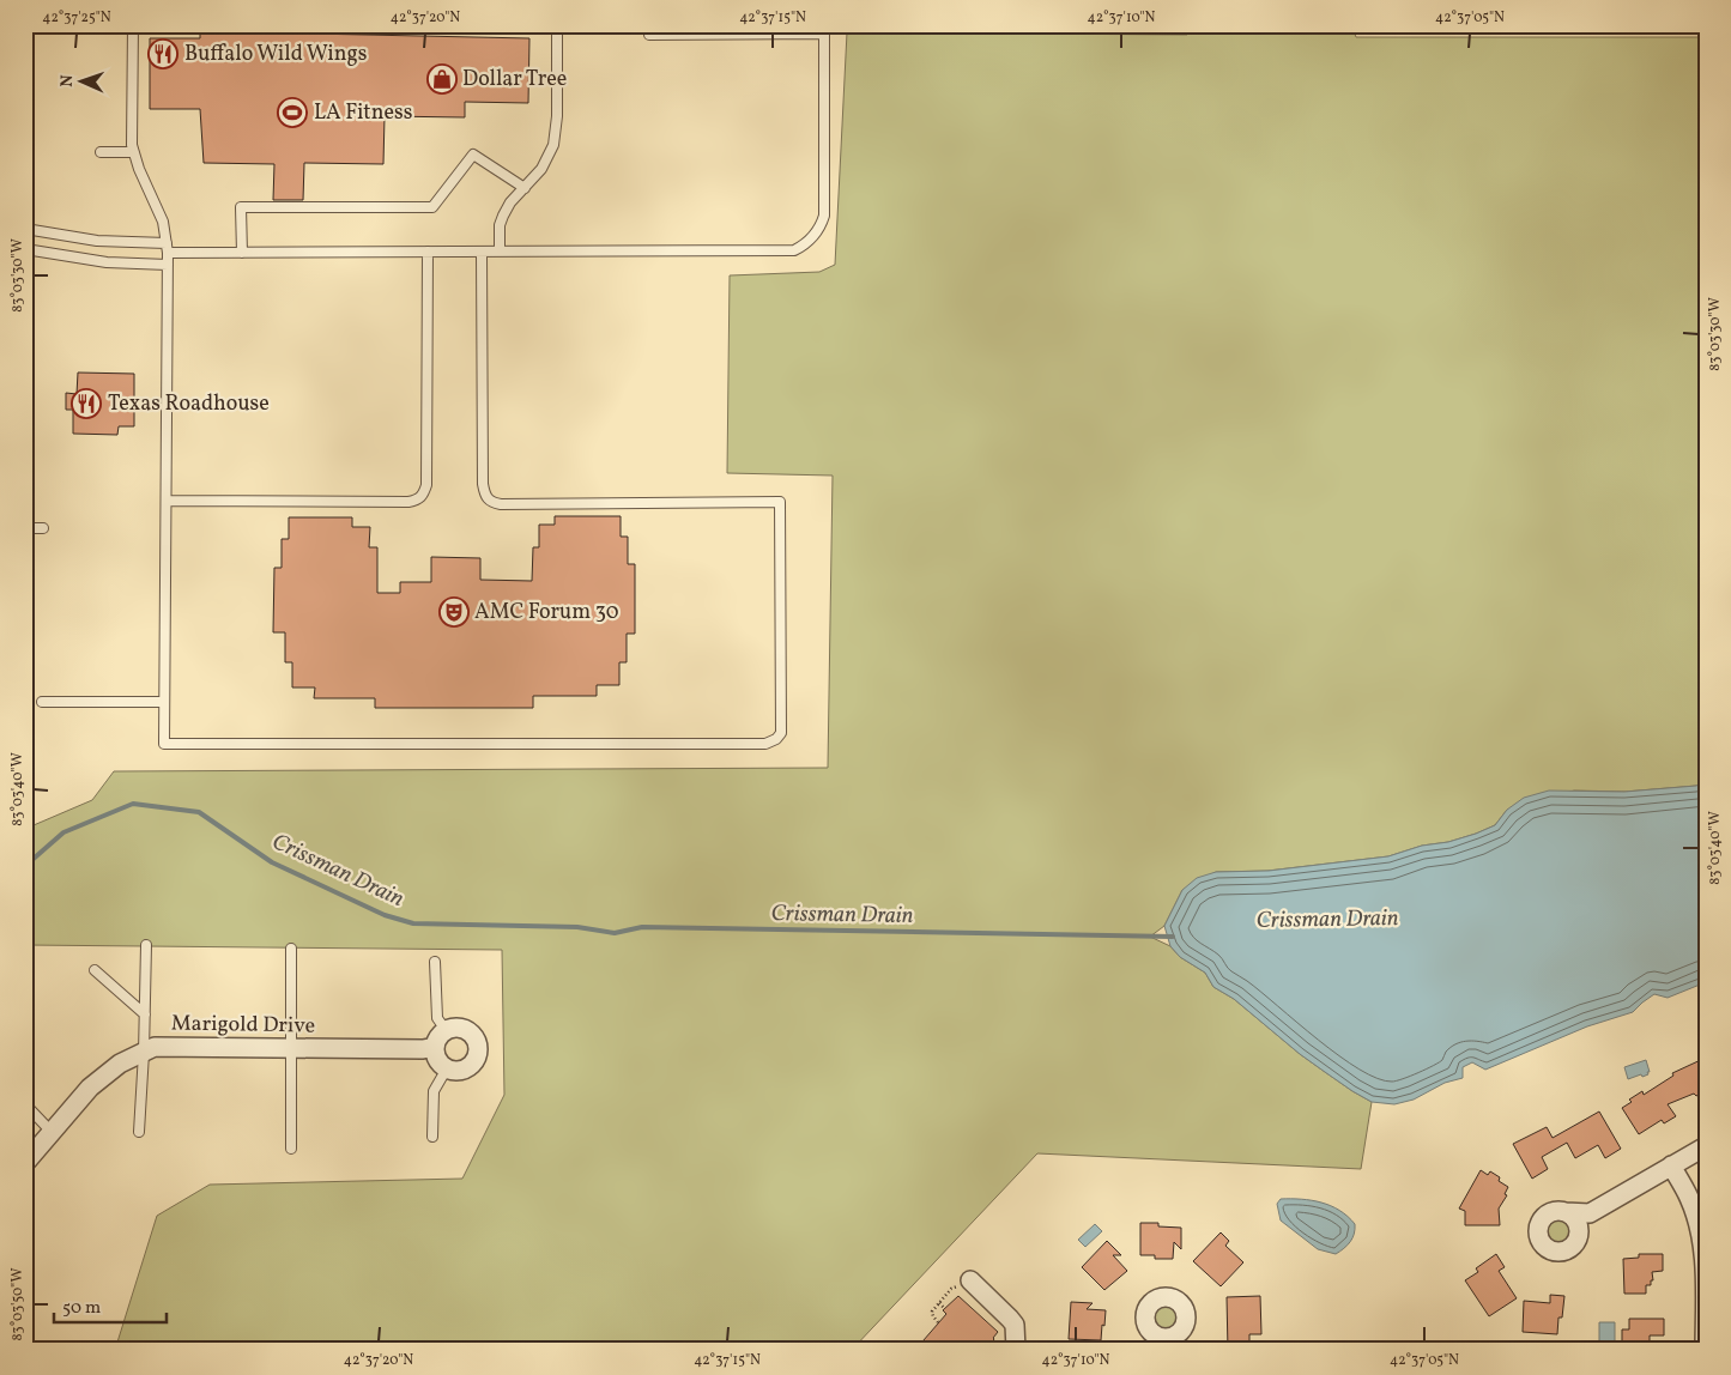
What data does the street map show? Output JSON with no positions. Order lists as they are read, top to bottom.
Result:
{
  "streets": {
    "street": ["Marigold Drive"]
  },
  "water": ["Crissman Drain"],
  "places": {
    "restaurant": ["Buffalo Wild Wings", "Texas Roadhouse"],
    "shop": ["Dollar Tree"],
    "sports": ["LA Fitness"],
    "theatre": ["AMC Forum 30"]
  },
  "scale_bar": "50 m",
  "north": "left",
  "coordinates": [
    "42°37'25\"N",
    "42°37'20\"N",
    "42°37'15\"N",
    "42°37'10\"N",
    "42°37'05\"N",
    "83°03'30\"W",
    "83°03'40\"W",
    "83°03'50\"W"
  ]
}
